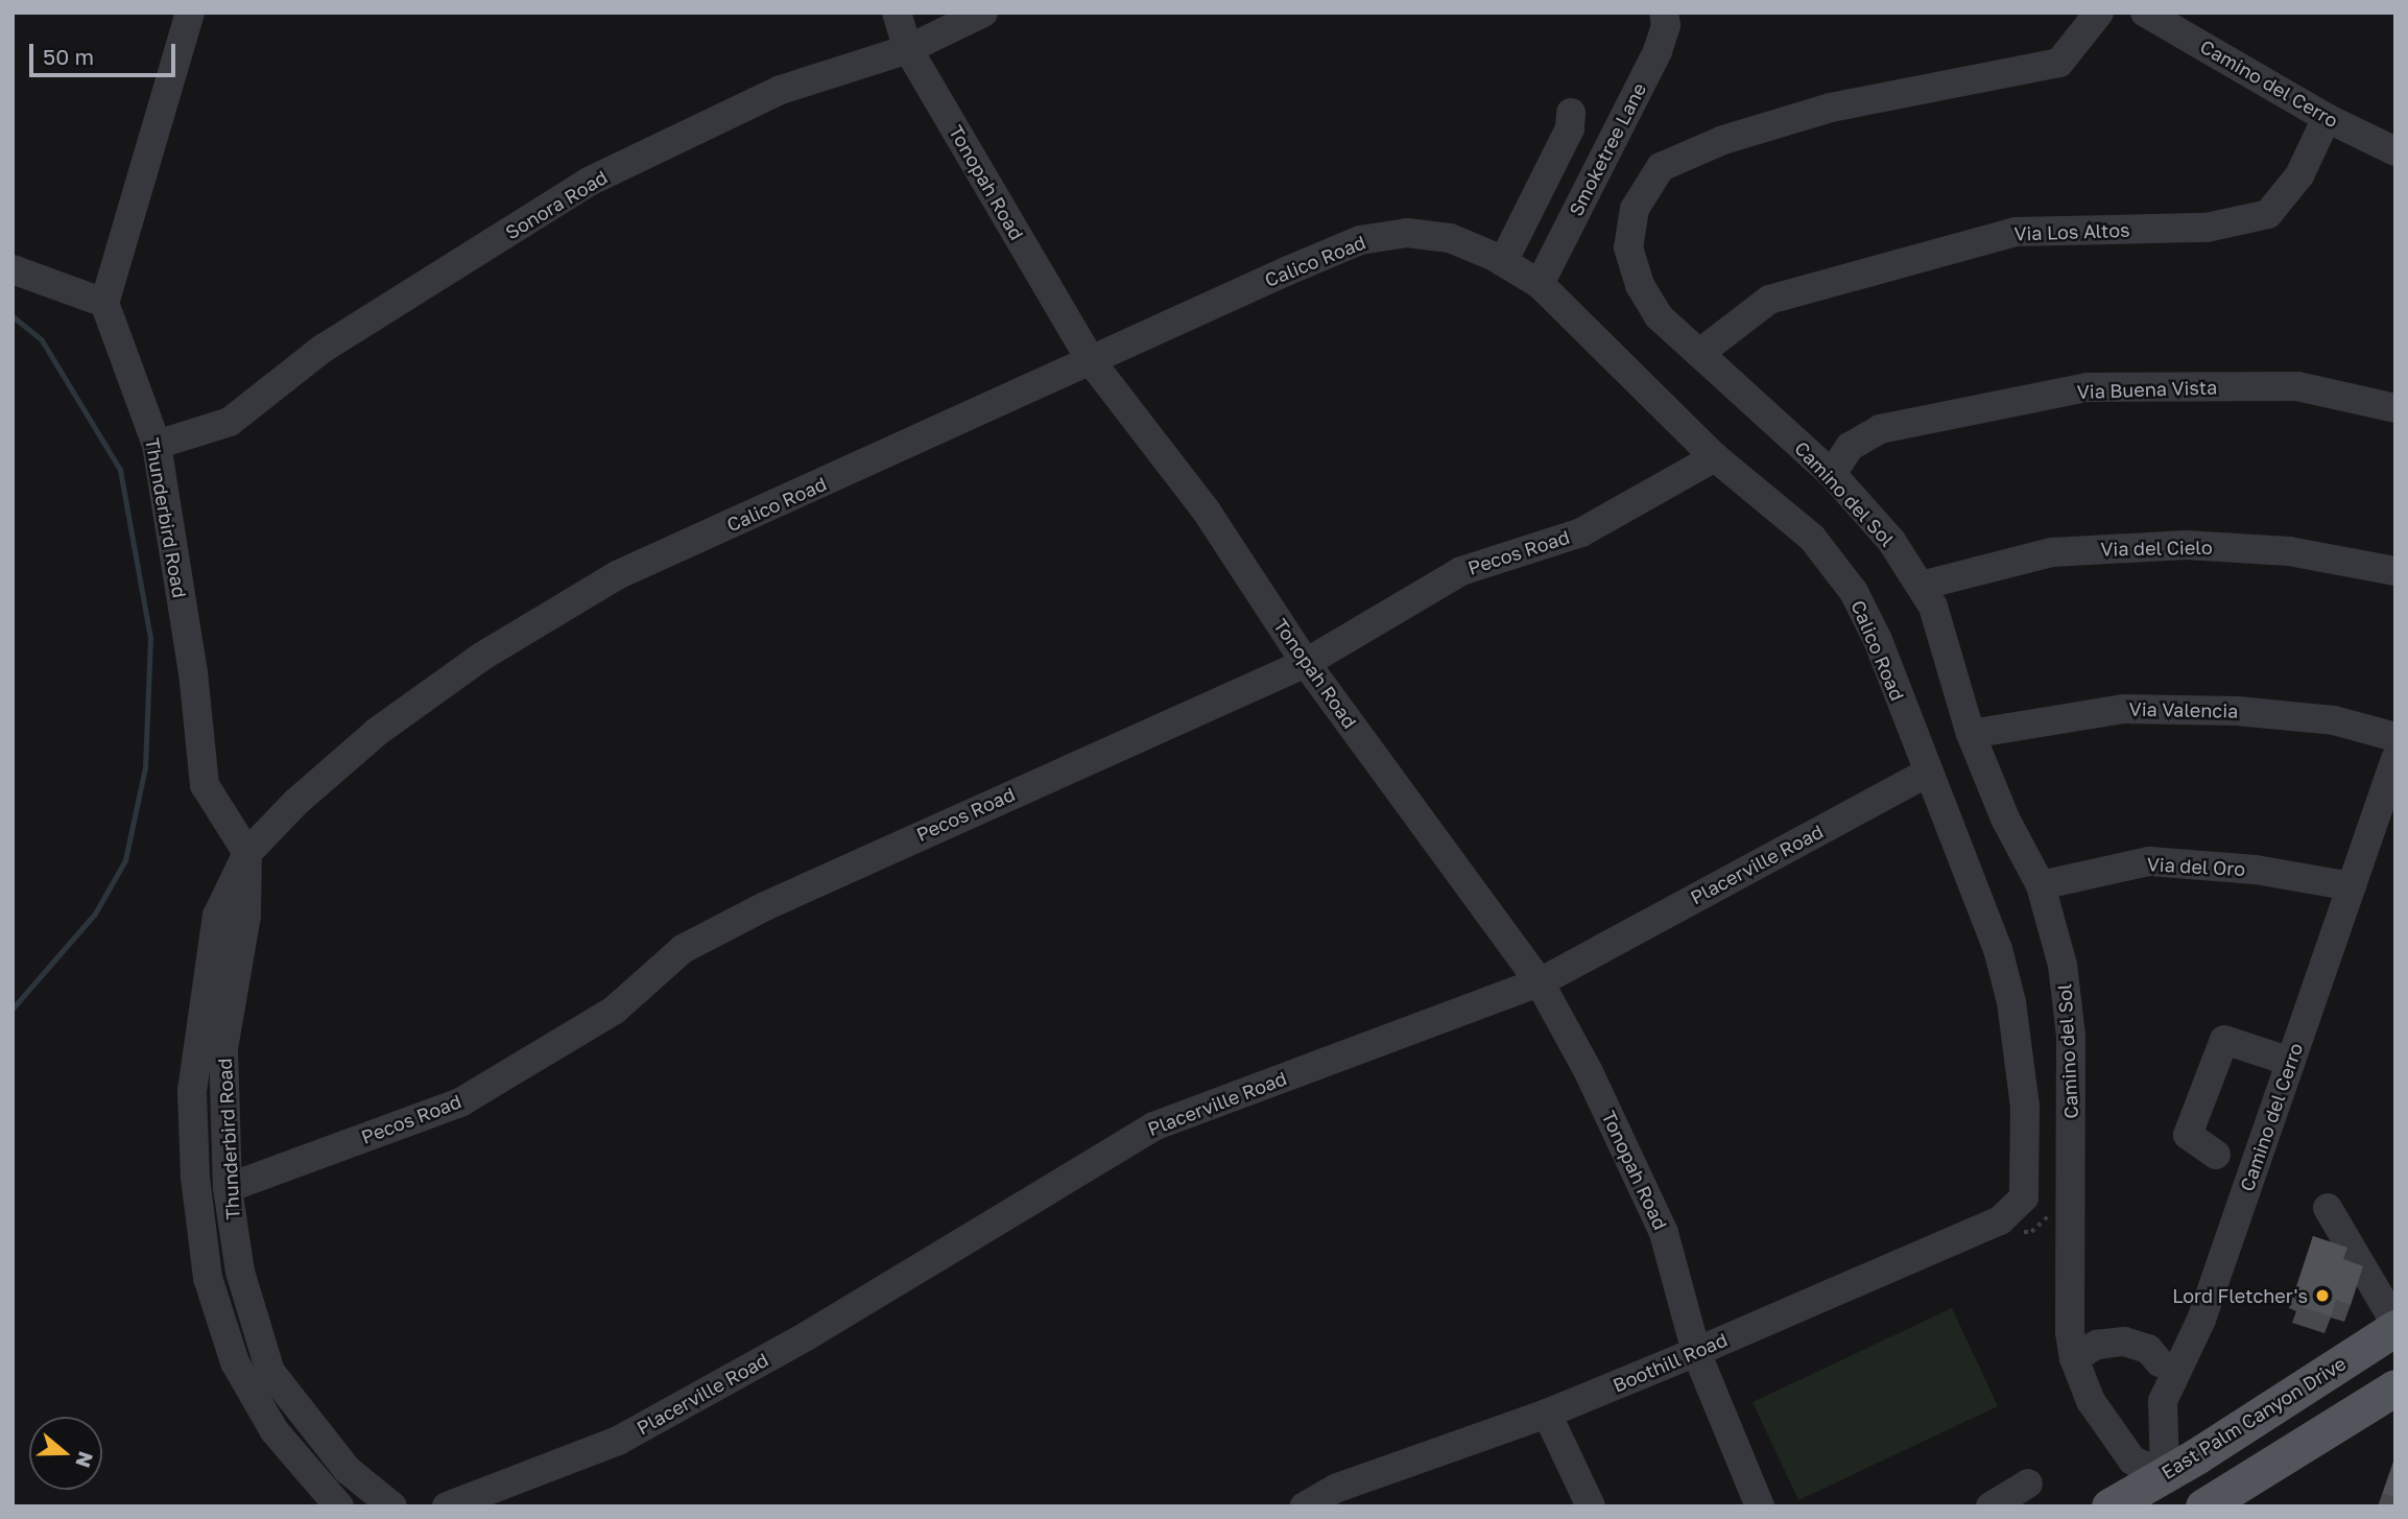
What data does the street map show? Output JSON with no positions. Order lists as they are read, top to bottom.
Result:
{
  "streets": {
    "main road": ["East Palm Canyon Drive"],
    "street": [
      "Camino del Cerro",
      "Smoketree Lane",
      "Tonopah Road",
      "Sonora Road",
      "Via Los Altos",
      "Calico Road",
      "Via Buena Vista",
      "Camino del Sol",
      "Thunderbird Road",
      "Via del Cielo",
      "Pecos Road",
      "Via Valencia",
      "Placerville Road",
      "Via del Oro",
      "Boothill Road"
    ]
  },
  "crossings": [
    ["Camino del Cerro", "Via Los Altos"],
    ["Camino del Cerro", "Via del Oro"],
    ["Smoketree Lane", "Calico Road"],
    ["Tonopah Road", "Sonora Road"],
    ["Tonopah Road", "Calico Road"],
    ["Tonopah Road", "Pecos Road"],
    ["Tonopah Road", "Placerville Road"],
    ["Tonopah Road", "Boothill Road"],
    ["Sonora Road", "Thunderbird Road"],
    ["Via Los Altos", "Camino del Sol"],
    ["Calico Road", "Thunderbird Road"],
    ["Calico Road", "Pecos Road"],
    ["Calico Road", "Placerville Road"],
    ["Calico Road", "Boothill Road"],
    ["Via Buena Vista", "Camino del Sol"],
    ["Camino del Sol", "Via del Cielo"],
    ["Camino del Sol", "Via Valencia"],
    ["Camino del Sol", "Via del Oro"],
    ["Camino del Sol", "East Palm Canyon Drive"],
    ["Thunderbird Road", "Pecos Road"]
  ],
  "places": ["Lord Fletcher's"],
  "scale_bar": "50 m",
  "north": "right"
}
